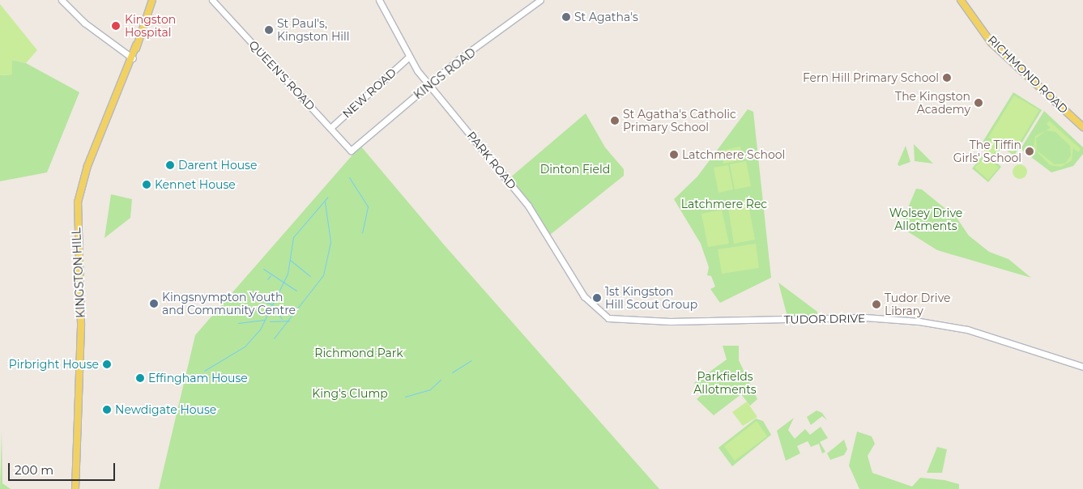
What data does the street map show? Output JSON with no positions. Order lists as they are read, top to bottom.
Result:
{
  "streets": {
    "main road": ["RICHMOND ROAD", "KINGSTON HILL"],
    "street": [
      "KINGS ROAD",
      "QUEEN'S ROAD",
      "NEW ROAD",
      "PARK ROAD",
      "TUDOR DRIVE"
    ]
  },
  "crossings": [
    ["KINGS ROAD", "QUEEN'S ROAD"],
    ["KINGS ROAD", "PARK ROAD"],
    ["QUEEN'S ROAD", "NEW ROAD"],
    ["NEW ROAD", "PARK ROAD"],
    ["PARK ROAD", "TUDOR DRIVE"]
  ],
  "parks": [
    "Dinton Field",
    "Latchmere Rec",
    "Wolsey Drive Allotments",
    "Richmond Park",
    "Parkfields Allotments",
    "King's Clump"
  ],
  "places": [
    "St Agatha's",
    "Kingston Hospital",
    "St Paul's, Kingston Hill",
    "Fern Hill Primary School",
    "The Kingston Academy",
    "St Agatha's Catholic Primary School",
    "The Tiffin Girls' School",
    "Latchmere School",
    "Darent House",
    "Kennet House",
    "1st Kingston Hill Scout Group",
    "Kingsnympton Youth and Community Centre",
    "Tudor Drive Library",
    "Pirbright House",
    "Effingham House",
    "Newdigate House"
  ],
  "scale_bar": "200 m"
}
